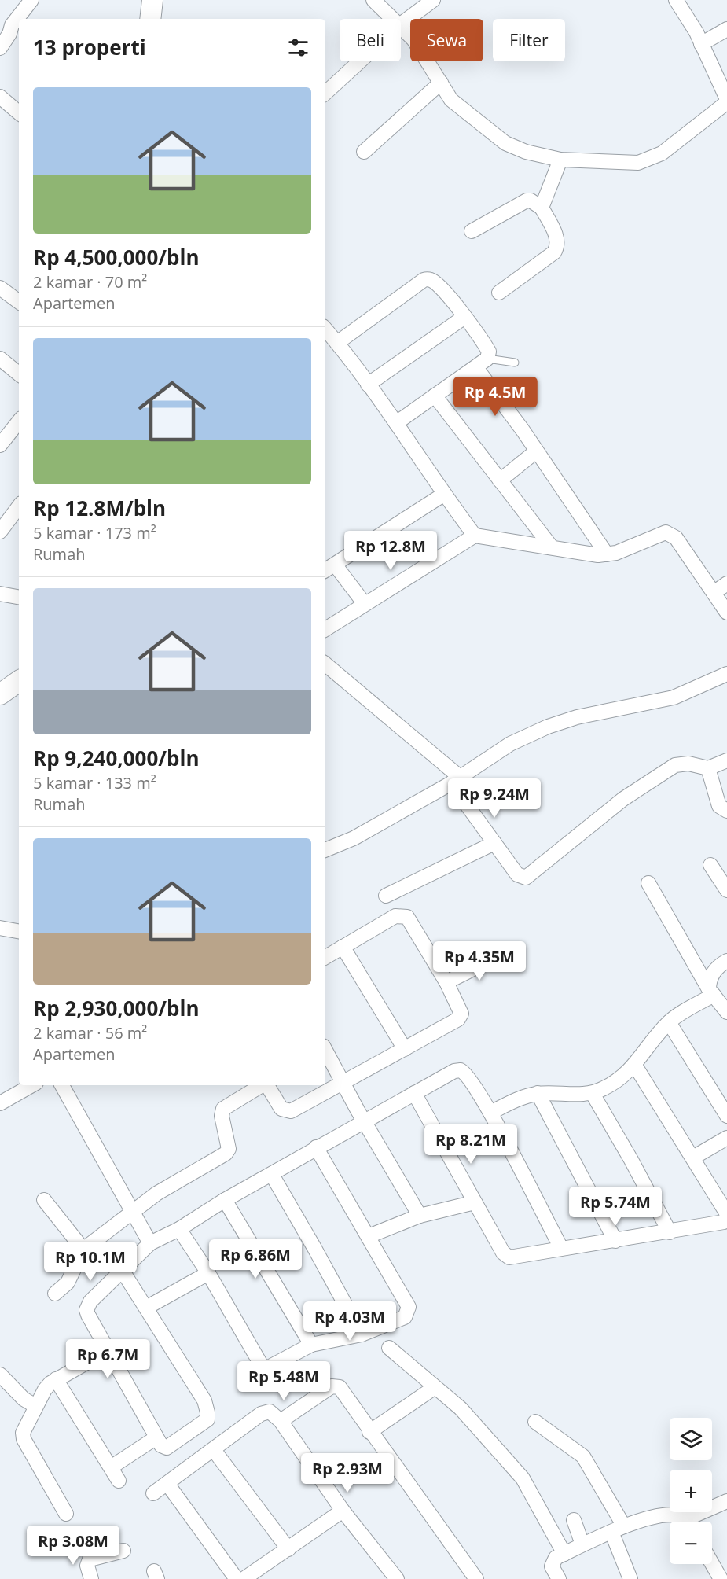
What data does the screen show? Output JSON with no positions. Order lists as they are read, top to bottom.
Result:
{
  "page": {
    "chip": ["Beli", "Sewa", "Filter"],
    "heading": "13 properti",
    "list": [
      {
        "name": "Rp 4,500,000/bln",
        "note": "2 kamar · 70 m² · Apartemen"
      },
      {
        "name": "Rp 12.8M/bln",
        "note": "5 kamar · 173 m² · Rumah"
      },
      {
        "name": "Rp 9,240,000/bln",
        "note": "5 kamar · 133 m² · Rumah"
      },
      {
        "name": "Rp 2,930,000/bln",
        "note": "2 kamar · 56 m² · Apartemen"
      }
    ],
    "price": [
      "Rp 4.5M",
      "Rp 12.8M",
      "Rp 9.24M",
      "Rp 4.35M",
      "Rp 8.21M",
      "Rp 5.74M",
      "Rp 6.86M",
      "Rp 10.1M",
      "Rp 4.03M",
      "Rp 6.7M",
      "Rp 5.48M",
      "Rp 2.93M",
      "Rp 3.08M"
    ],
    "map_buttons": ["+", "−"]
  }
}
